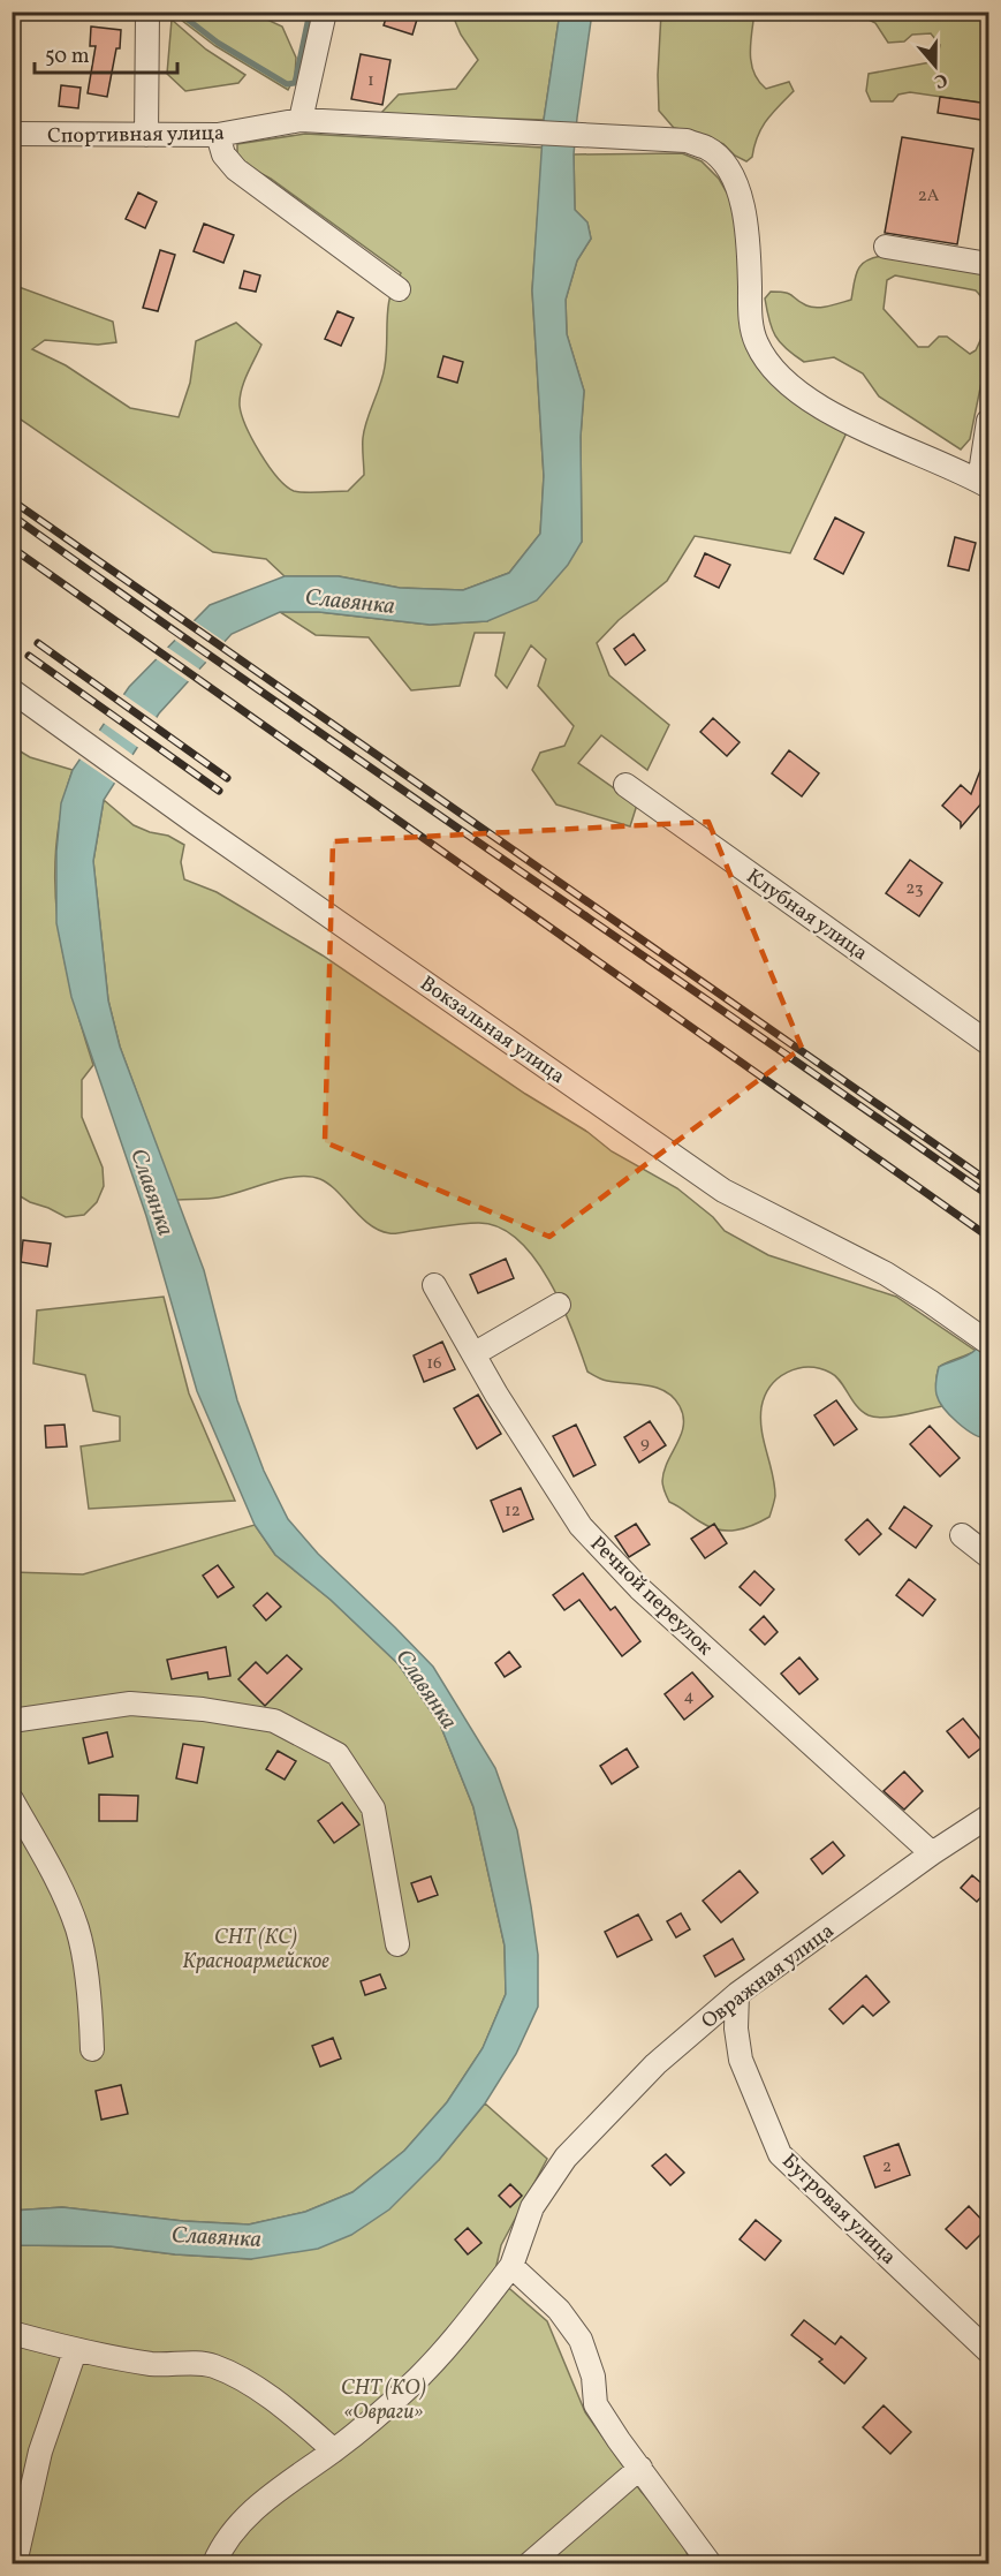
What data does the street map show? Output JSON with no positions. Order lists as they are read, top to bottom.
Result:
{
  "streets": {
    "street": [
      "Спортивная улица",
      "Клубная улица",
      "Вокзальная улица",
      "Речной переулок",
      "Овражная улица",
      "Бугровая улица"
    ]
  },
  "crossings": [
    ["Речной переулок", "Овражная улица"],
    ["Овражная улица", "Бугровая улица"]
  ],
  "water": ["Славянка"],
  "parks": ["СНТ (КС) Красноармейское", "СНТ (КО) «Овраги»"],
  "house_numbers": [
    "1",
    "2А",
    "23",
    "16",
    "9",
    "12",
    "4",
    "2"
  ],
  "scale_bar": "50 m",
  "north": "bottom"
}
